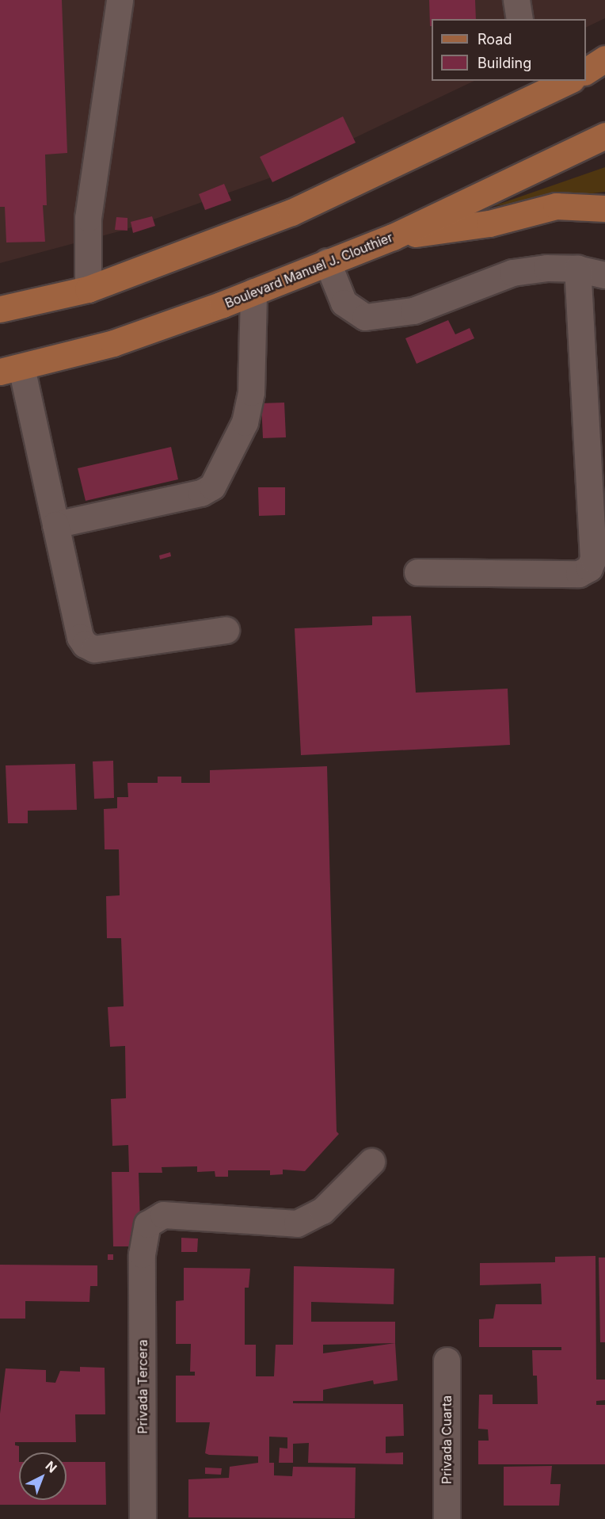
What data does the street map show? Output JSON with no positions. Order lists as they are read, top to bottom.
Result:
{
  "streets": {
    "main road": ["Boulevard Manuel J. Clouthier"],
    "street": ["Privada Tercera", "Privada Cuarta"]
  },
  "legend": ["Road", "Building"],
  "north": "top right"
}
